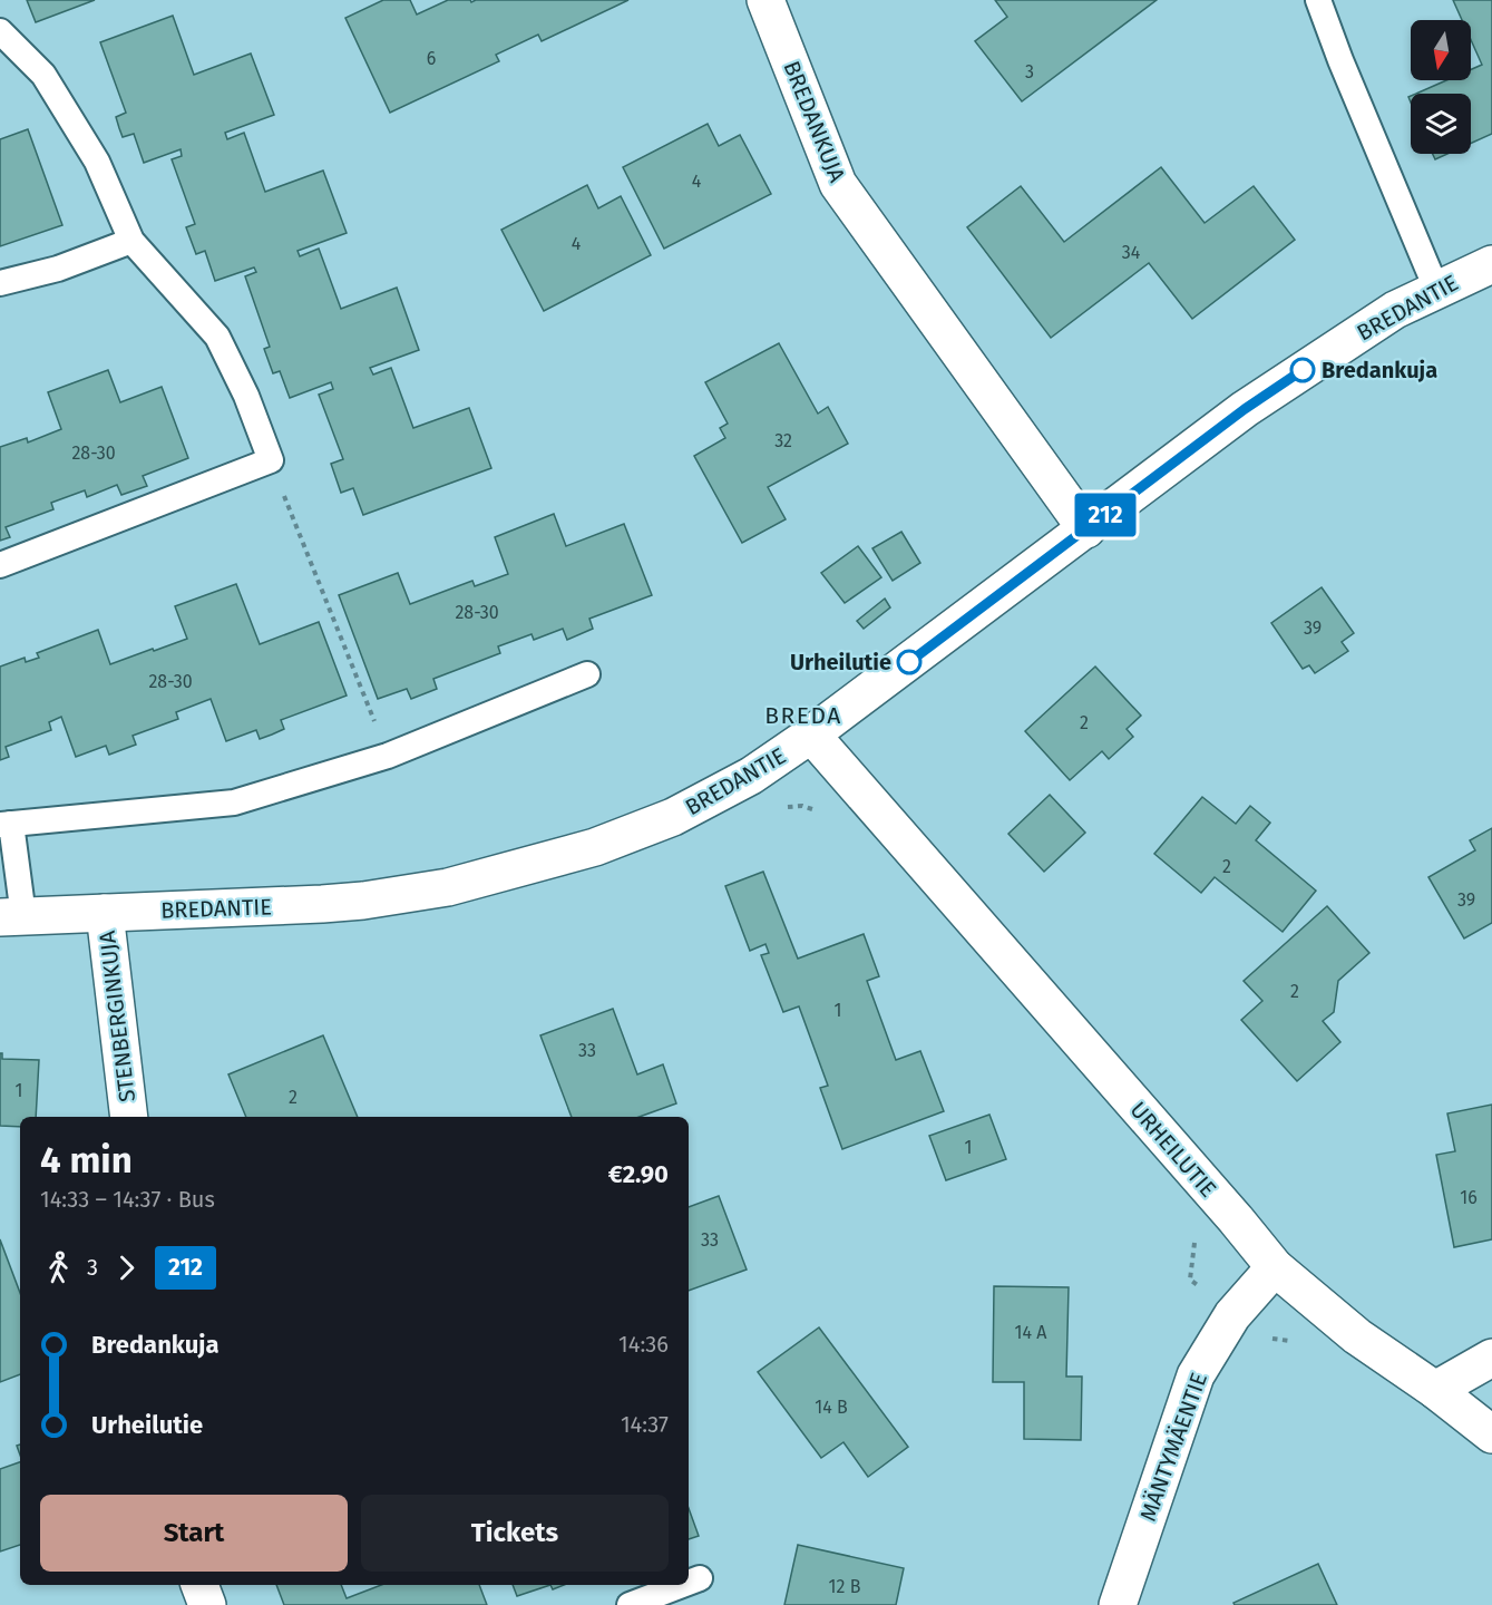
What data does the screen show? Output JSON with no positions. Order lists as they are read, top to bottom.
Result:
{
  "streets": {
    "street": [
      "BREDANKUJA",
      "BREDANTIE",
      "STENBERGINKUJA",
      "URHEILUTIE",
      "MÄNTYMÄENTIE"
    ]
  },
  "crossings": [
    ["BREDANKUJA", "BREDANTIE"],
    ["BREDANTIE", "STENBERGINKUJA"],
    ["BREDANTIE", "URHEILUTIE"],
    ["URHEILUTIE", "MÄNTYMÄENTIE"]
  ],
  "districts": ["BREDA"],
  "places": ["Bredankuja", "Urheilutie"],
  "lines": ["bus line 212"],
  "house_numbers": [
    "6",
    "3",
    "4",
    "4",
    "34",
    "32",
    "28-30",
    "28-30",
    "39",
    "28-30",
    "2",
    "2",
    "39",
    "2",
    "1",
    "33",
    "1",
    "2",
    "1",
    "16",
    "33",
    "14 A",
    "14 B",
    "12 B"
  ],
  "north": "bottom",
  "page": {
    "on_map": "212",
    "heading": ["4 min", "14:33 – 14:37 · Bus", "€2.90"],
    "legs": ["3", "212"],
    "list": [
      {
        "name": "Bredankuja",
        "value": "14:36"
      },
      {
        "name": "Urheilutie",
        "value": "14:37"
      }
    ],
    "buttons": ["Start", "Tickets"]
  }
}
